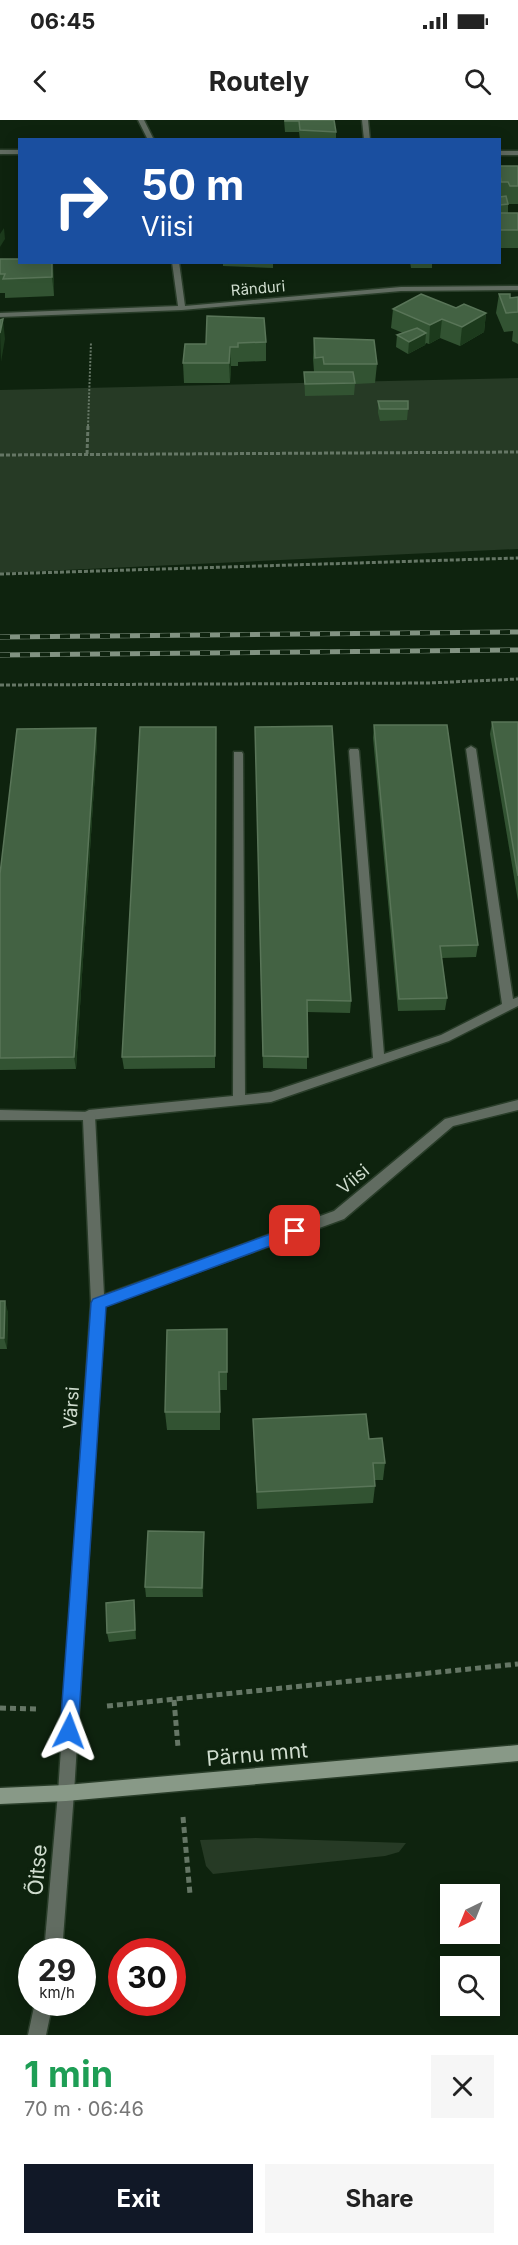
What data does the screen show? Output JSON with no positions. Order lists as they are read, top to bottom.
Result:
{
  "streets": {
    "main road": ["Pärnu mnt"],
    "street": [
      "Ränduri",
      "Viisi",
      "Värsi",
      "Õitse"
    ]
  },
  "crossings": [
    ["Viisi", "Värsi"],
    ["Värsi", "Pärnu mnt"],
    ["Värsi", "Õitse"],
    ["Pärnu mnt", "Õitse"]
  ],
  "north": "bottom left",
  "page": {
    "status": "06:45",
    "header": "Routely",
    "turn": ["50 m", "Viisi"],
    "speed": "29 km/h",
    "limit": "30",
    "heading": ["1 min", "70 m · 06:46"],
    "buttons": ["Exit", "Share"]
  }
}
